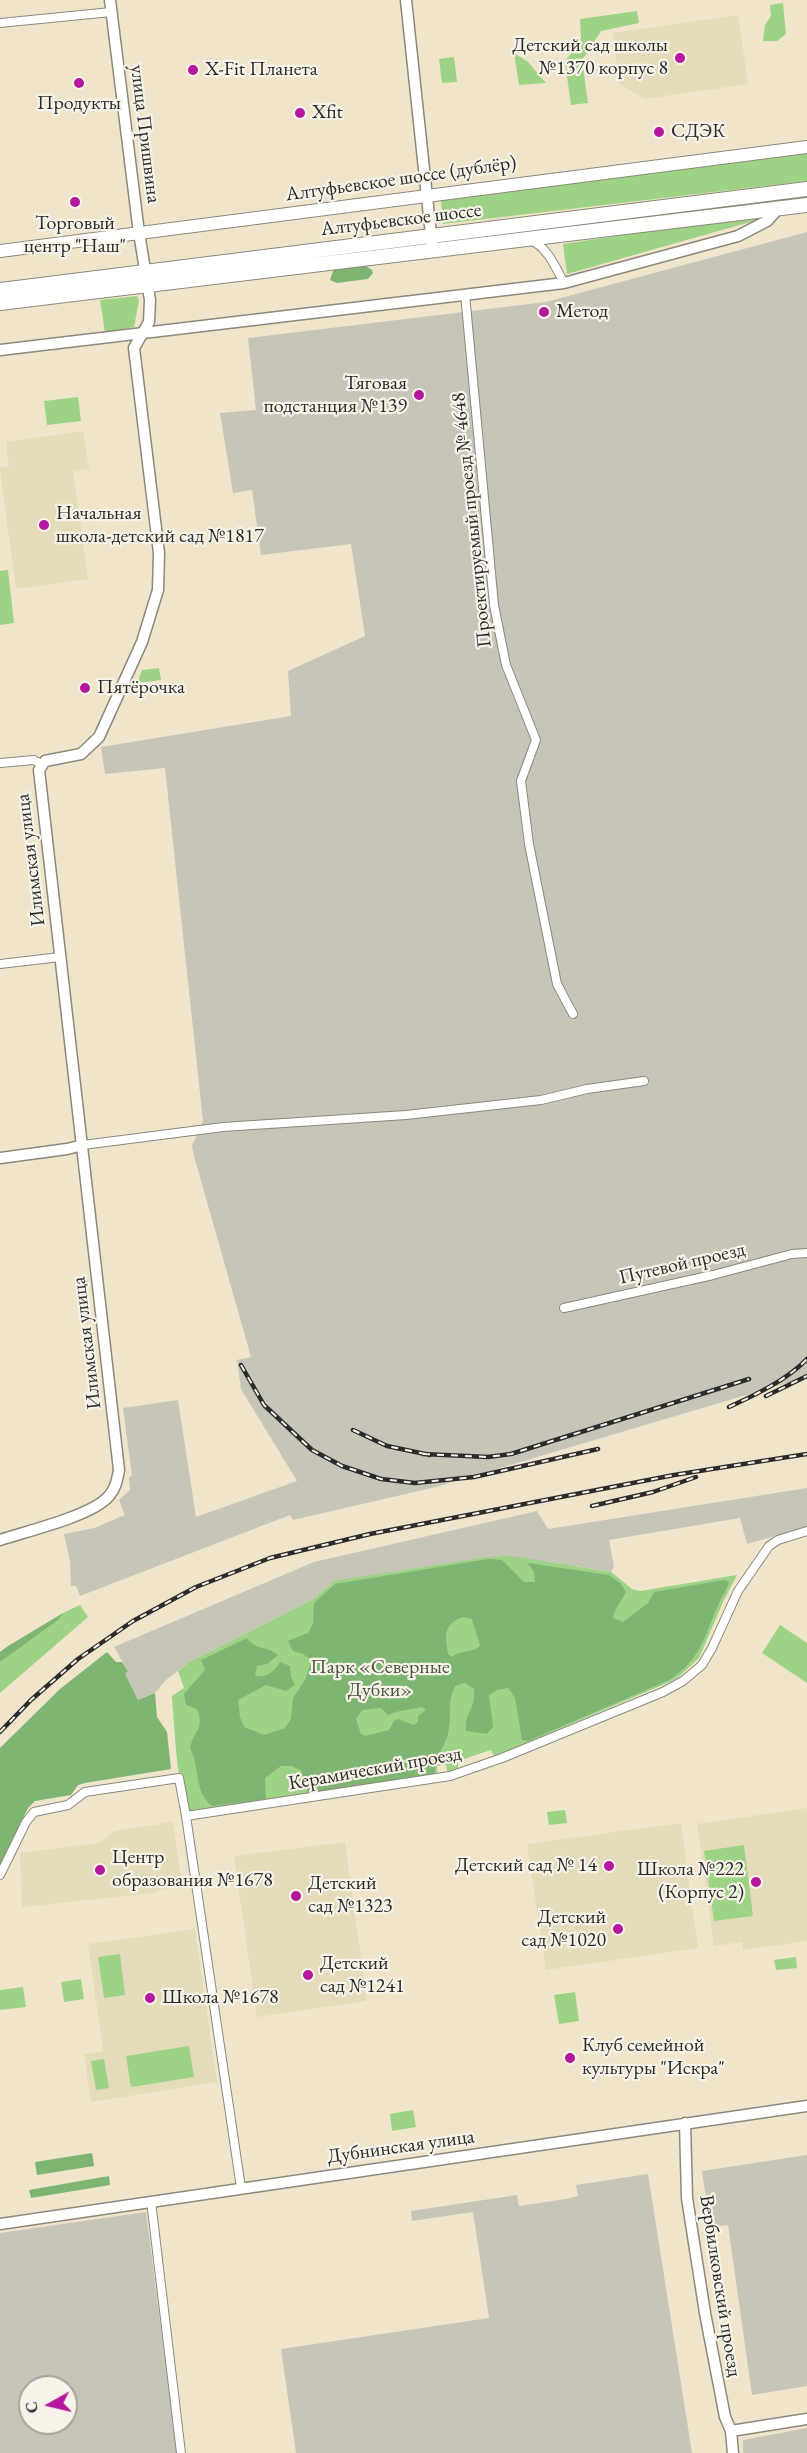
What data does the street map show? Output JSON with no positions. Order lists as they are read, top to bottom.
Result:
{
  "streets": {
    "main road": ["Алтуфьевское шоссе (дублёр)", "Алтуфьевское шоссе"],
    "street": [
      "улица Пришвина",
      "Проектируемый проезд № 4648",
      "Илимская улица",
      "Путевой проезд",
      "Керамический проезд",
      "Дубнинская улица",
      "Вербилковский проезд"
    ]
  },
  "crossings": [
    ["улица Пришвина", "Алтуфьевское шоссе (дублёр)"],
    ["улица Пришвина", "Алтуфьевское шоссе"],
    ["Дубнинская улица", "Вербилковский проезд"]
  ],
  "parks": ["Парк «Северные Дубки»"],
  "places": [
    "Детский сад школы №1370 корпус 8",
    "X-Fit Планета",
    "Продукты",
    "Xfit",
    "СДЭК",
    "Торговый центр \"Наш\"",
    "Метод",
    "Тяговая подстанция №139",
    "Начальная школа-детский сад №1817",
    "Пятёрочка",
    "Детский сад № 14",
    "Центр образования №1678",
    "Школа №222 (Корпус 2)",
    "Детский сад №1323",
    "Детский сад №1020",
    "Детский сад №1241",
    "Школа №1678",
    "Клуб семейной культуры \"Искра\""
  ],
  "north": "left"
}
